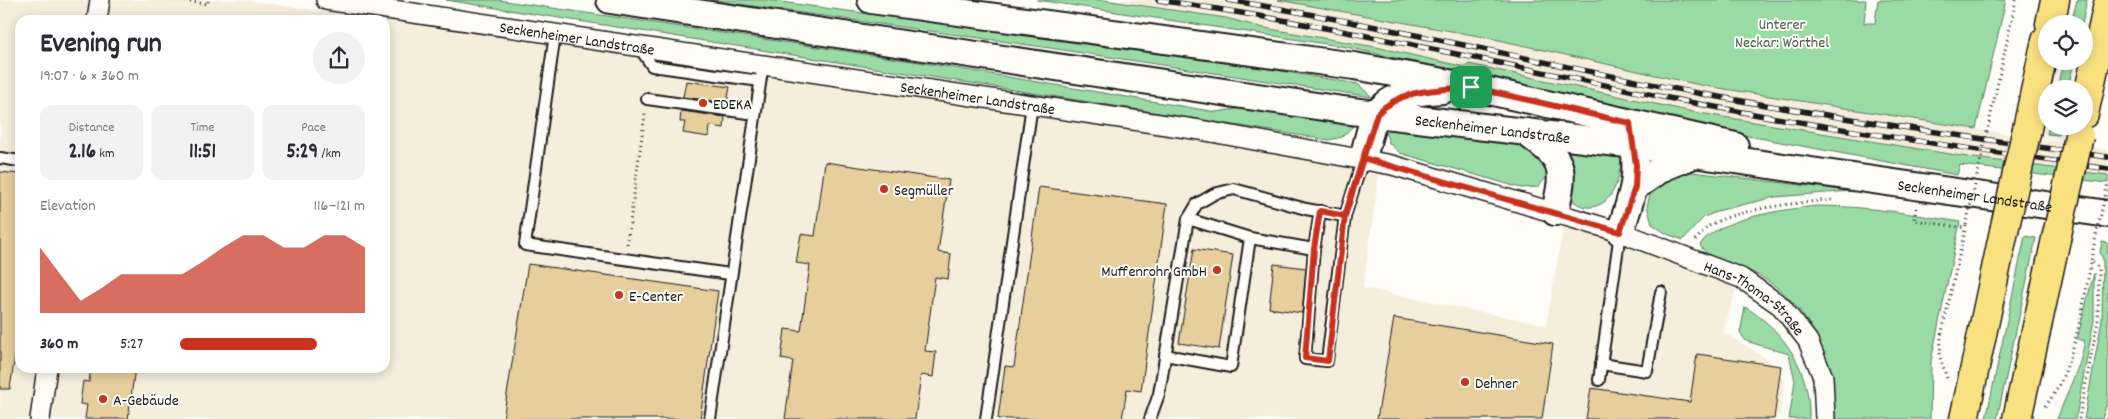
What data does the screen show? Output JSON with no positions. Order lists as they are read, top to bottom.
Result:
{
  "streets": {
    "main road": ["Seckenheimer Landstraße"],
    "street": ["Hans-Thoma-Straße"]
  },
  "crossings": [
    ["Seckenheimer Landstraße", "Hans-Thoma-Straße"]
  ],
  "parks": ["Unterer Neckar: Wörthel"],
  "places": [
    "EDEKA",
    "Segmüller",
    "Muffenrohr GmbH",
    "E-Center",
    "Dehner",
    "A-Gebäude"
  ],
  "page": {
    "heading": ["Evening run", "19:07 · 6 × 360 m"],
    "stats": [
      ["Distance", "2.16 km"],
      ["Time", "11:51"],
      ["Pace", "5:29 /km"]
    ],
    "chart": ["Elevation", "116–121 m"],
    "list": [
      {
        "name": "360 m",
        "note": "5:27"
      }
    ]
  }
}
